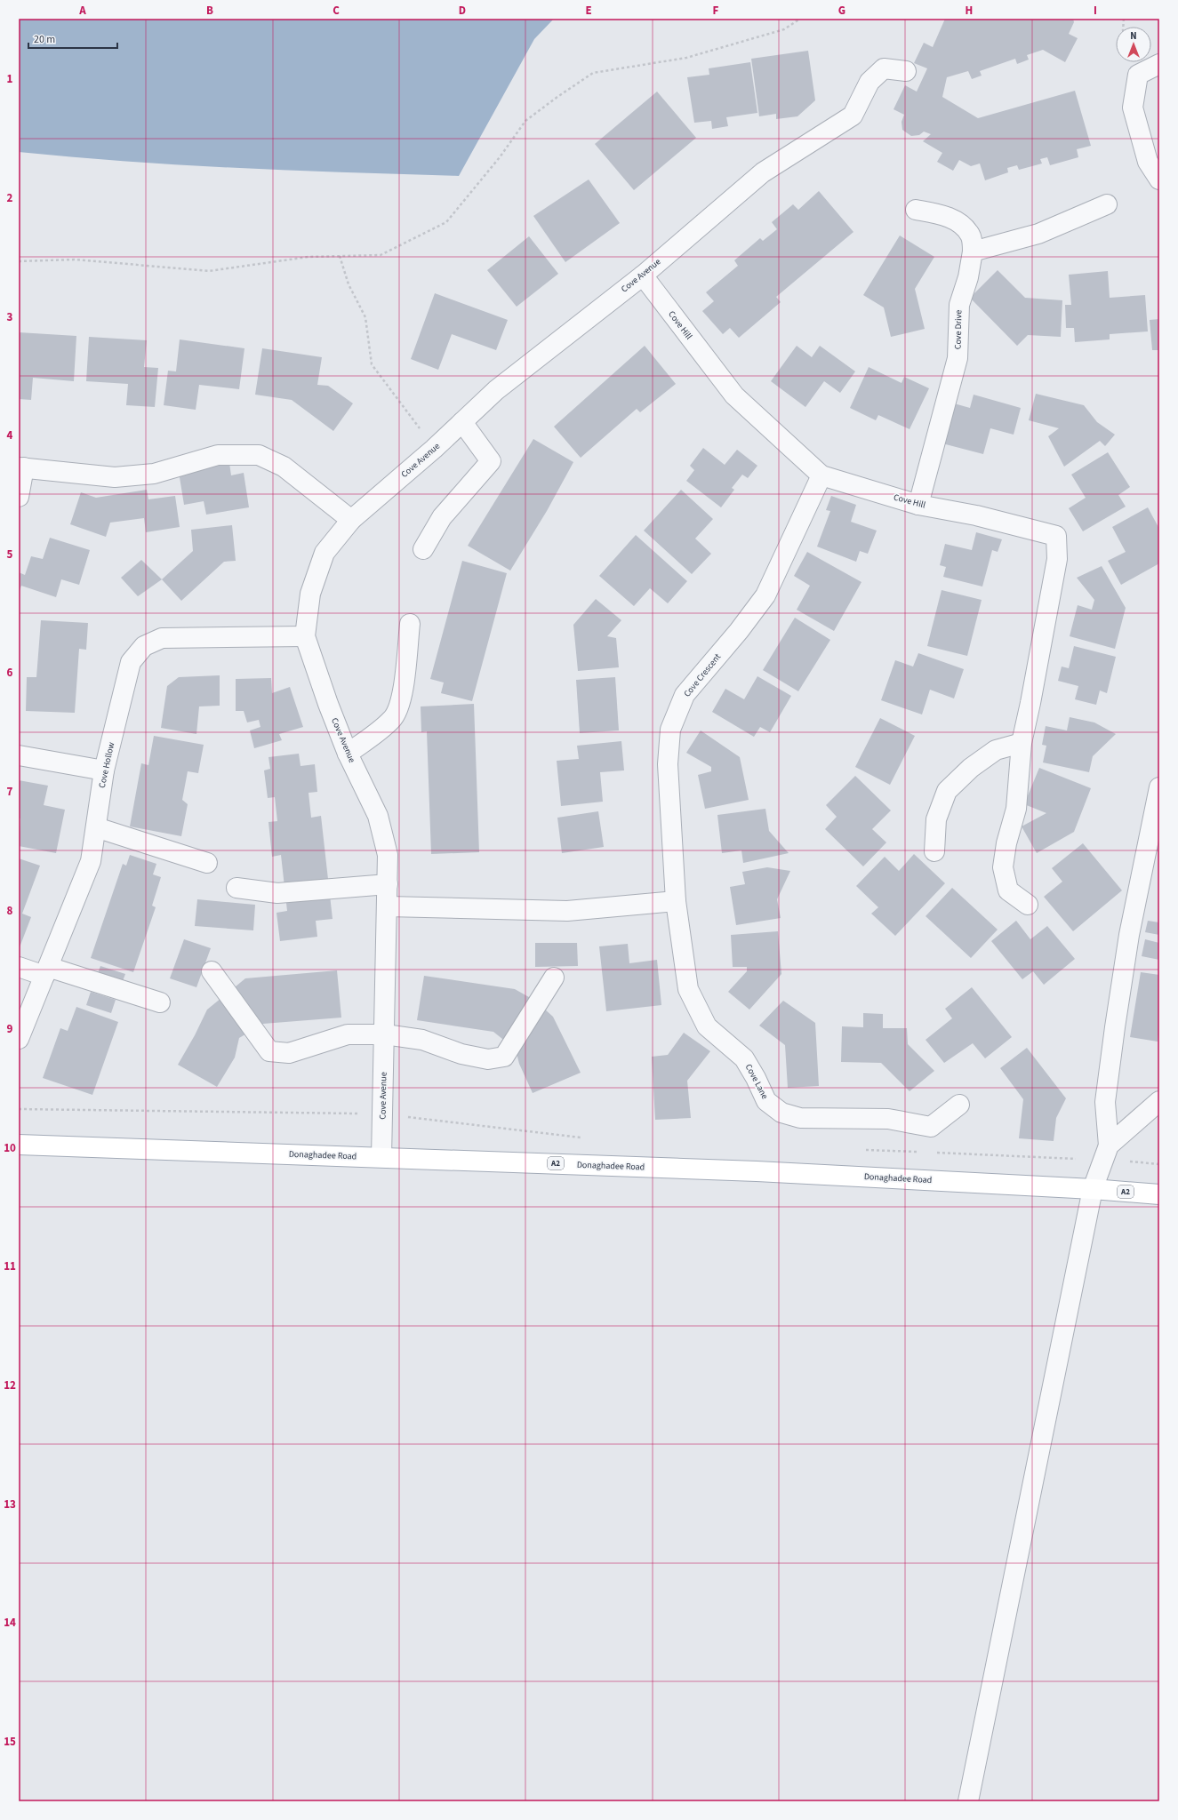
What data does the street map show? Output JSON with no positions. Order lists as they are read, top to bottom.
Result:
{
  "streets": {
    "main road": ["Donaghadee Road", "A2"],
    "street": [
      "Cove Avenue",
      "Cove Hill",
      "Cove Drive",
      "Cove Crescent",
      "Cove Hollow",
      "Cove Lane"
    ]
  },
  "crossings": [
    ["Cove Avenue", "Cove Hill"],
    ["Cove Avenue", "Cove Hollow"],
    ["Cove Avenue", "Donaghadee Road"],
    ["Cove Hill", "Cove Drive"],
    ["Cove Hill", "Cove Crescent"],
    ["Cove Crescent", "Cove Lane"]
  ],
  "scale_bar": "20 m",
  "north": "top",
  "grid": {
    "columns": [
      "A",
      "B",
      "C",
      "D",
      "E",
      "F",
      "G",
      "H",
      "I"
    ],
    "rows": [
      "1",
      "2",
      "3",
      "4",
      "5",
      "6",
      "7",
      "8",
      "9",
      "10",
      "11",
      "12",
      "13",
      "14",
      "15"
    ]
  }
}
